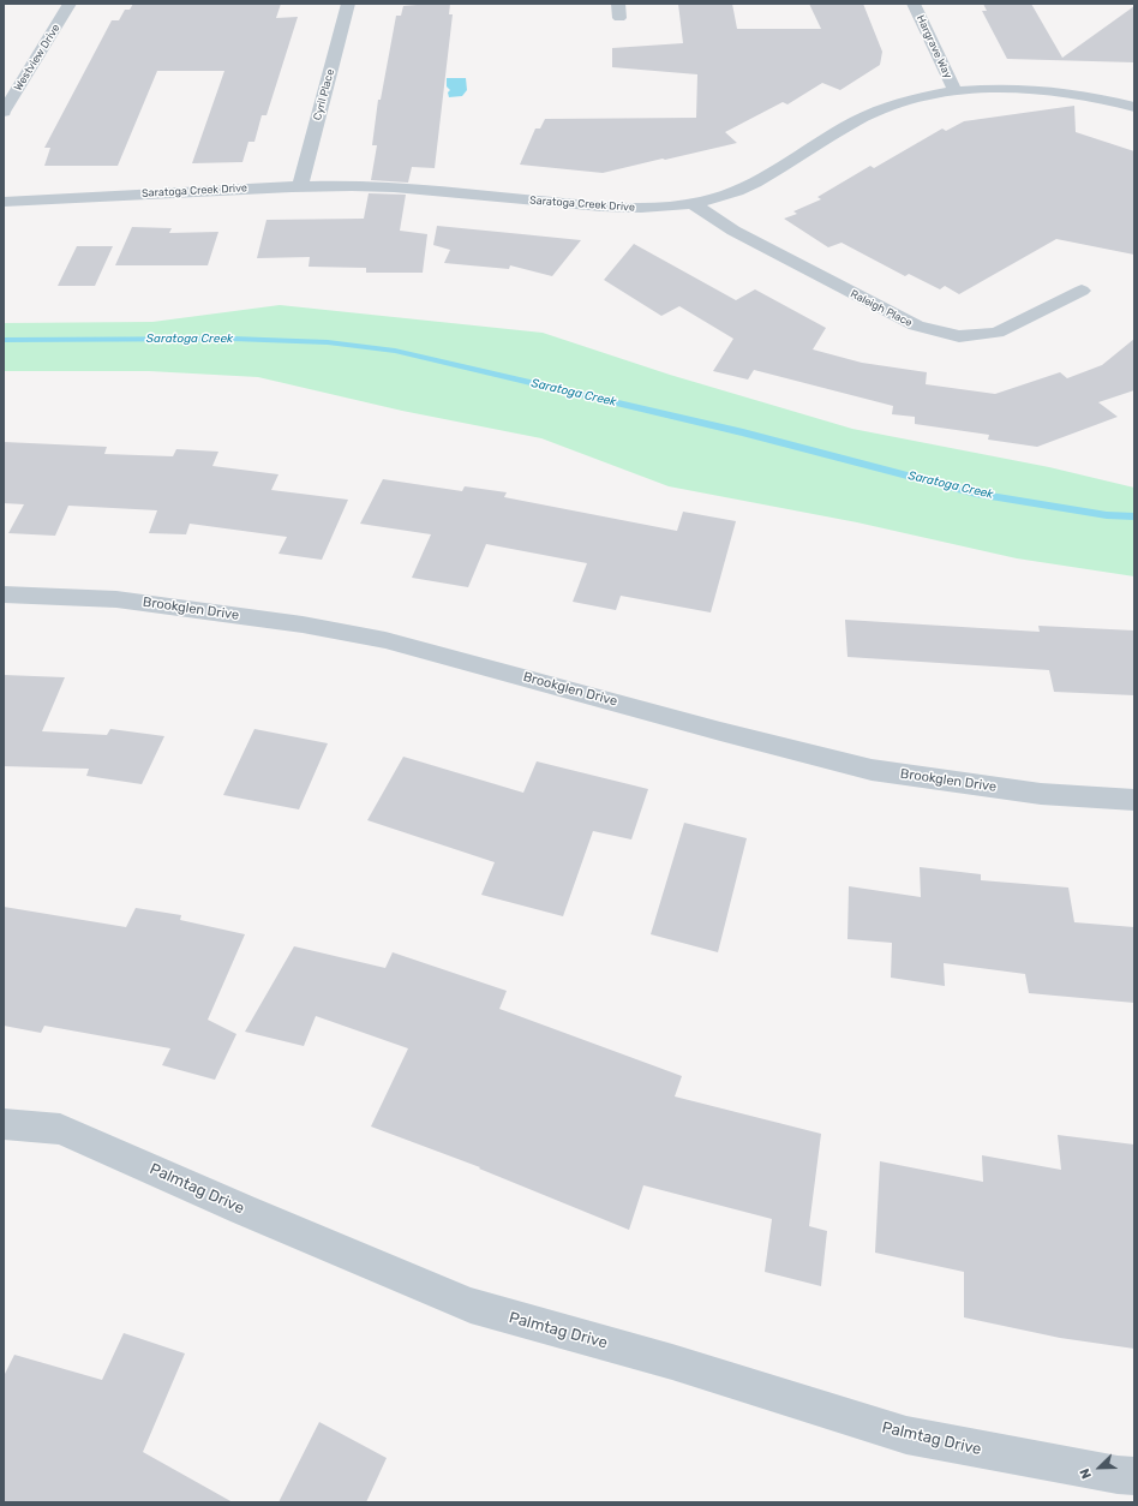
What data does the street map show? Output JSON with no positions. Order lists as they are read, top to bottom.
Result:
{
  "streets": {
    "street": [
      "Hargrave Way",
      "Westview Drive",
      "Cyril Place",
      "Saratoga Creek Drive",
      "Raleigh Place",
      "Brookglen Drive",
      "Palmtag Drive"
    ]
  },
  "crossings": [
    ["Hargrave Way", "Saratoga Creek Drive"],
    ["Cyril Place", "Saratoga Creek Drive"],
    ["Saratoga Creek Drive", "Raleigh Place"]
  ],
  "water": ["Saratoga Creek"],
  "north": "bottom left"
}
